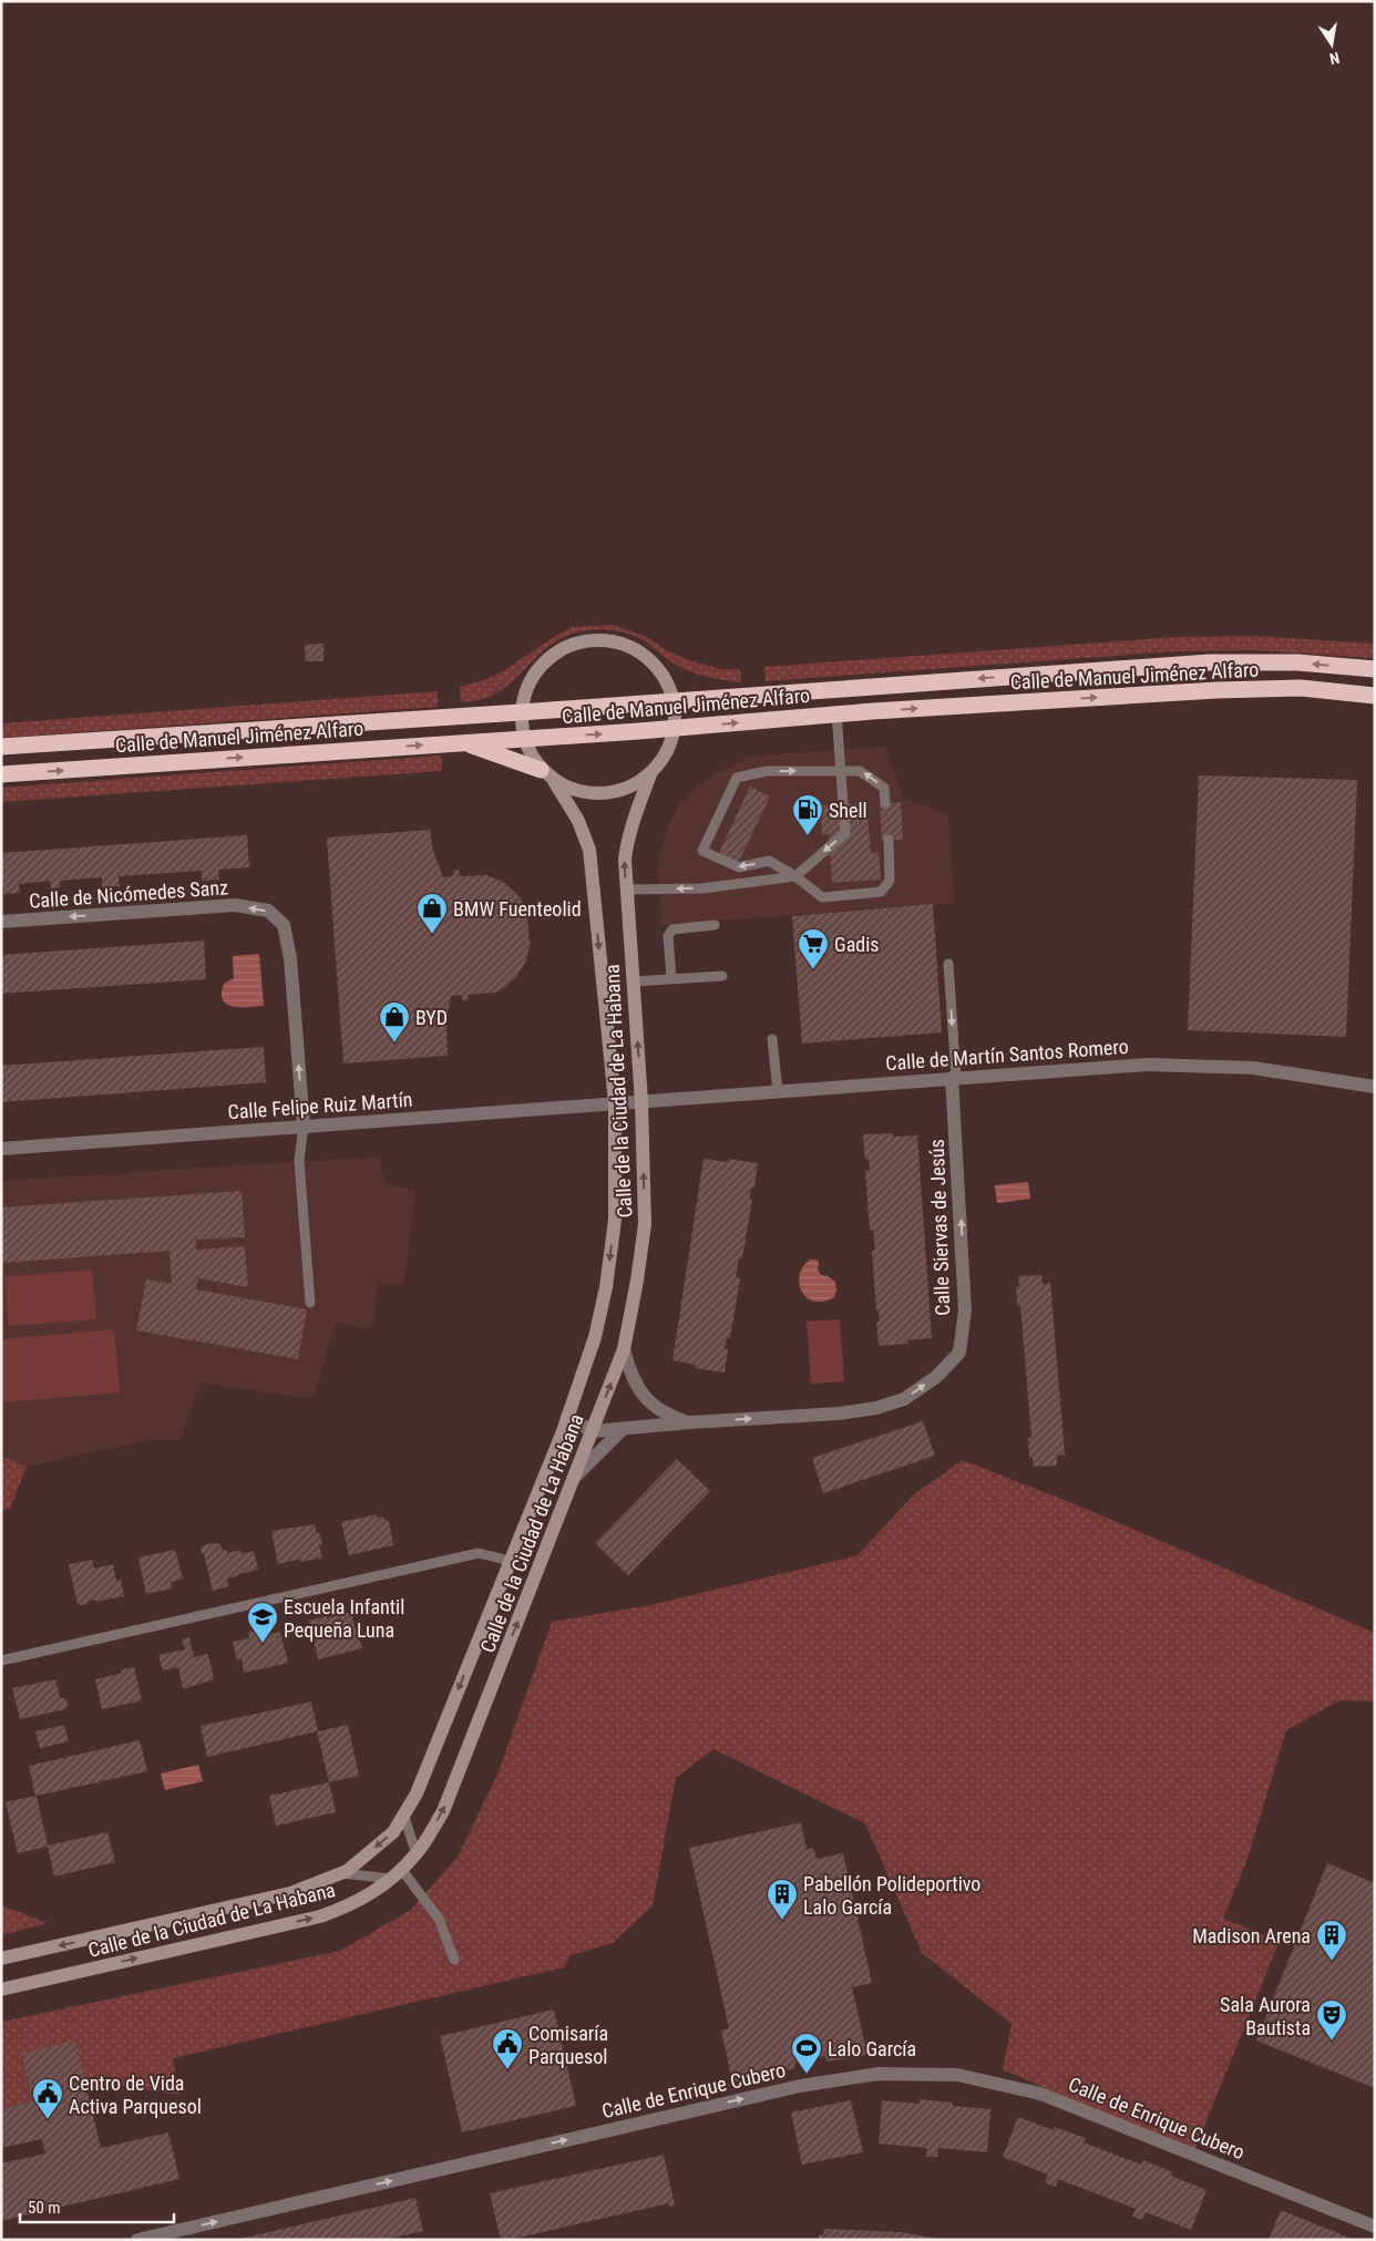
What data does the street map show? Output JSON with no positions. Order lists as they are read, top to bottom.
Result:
{
  "streets": {
    "highway": ["Calle de Manuel Jiménez Alfaro"],
    "street": [
      "Calle de Nicómedes Sanz",
      "Calle de Martín Santos Romero",
      "Calle de la Ciudad de La Habana",
      "Calle Felipe Ruiz Martín",
      "Calle Siervas de Jesús",
      "Calle de Enrique Cubero"
    ]
  },
  "crossings": [
    ["Calle de Manuel Jiménez Alfaro", "Calle de la Ciudad de La Habana"],
    ["Calle de Nicómedes Sanz", "Calle Felipe Ruiz Martín"],
    ["Calle de Martín Santos Romero", "Calle de la Ciudad de La Habana"],
    ["Calle de Martín Santos Romero", "Calle Felipe Ruiz Martín"],
    ["Calle de Martín Santos Romero", "Calle Siervas de Jesús"],
    ["Calle de la Ciudad de La Habana", "Calle Felipe Ruiz Martín"],
    ["Calle de la Ciudad de La Habana", "Calle Siervas de Jesús"]
  ],
  "one_way": ["Calle de Enrique Cubero"],
  "places": {
    "fuel station": ["Shell"],
    "shop": ["BMW Fuenteolid", "BYD"],
    "supermarket": ["Gadis"],
    "school or university": ["Escuela Infantil Pequeña Luna"],
    "building": ["Pabellón Polideportivo Lalo García", "Madison Arena"],
    "theatre": ["Sala Aurora Bautista"],
    "public building": ["Comisaría Parquesol", "Centro de Vida Activa Parquesol"],
    "sports": ["Lalo García"]
  },
  "scale_bar": "50 m",
  "north": "bottom"
}
